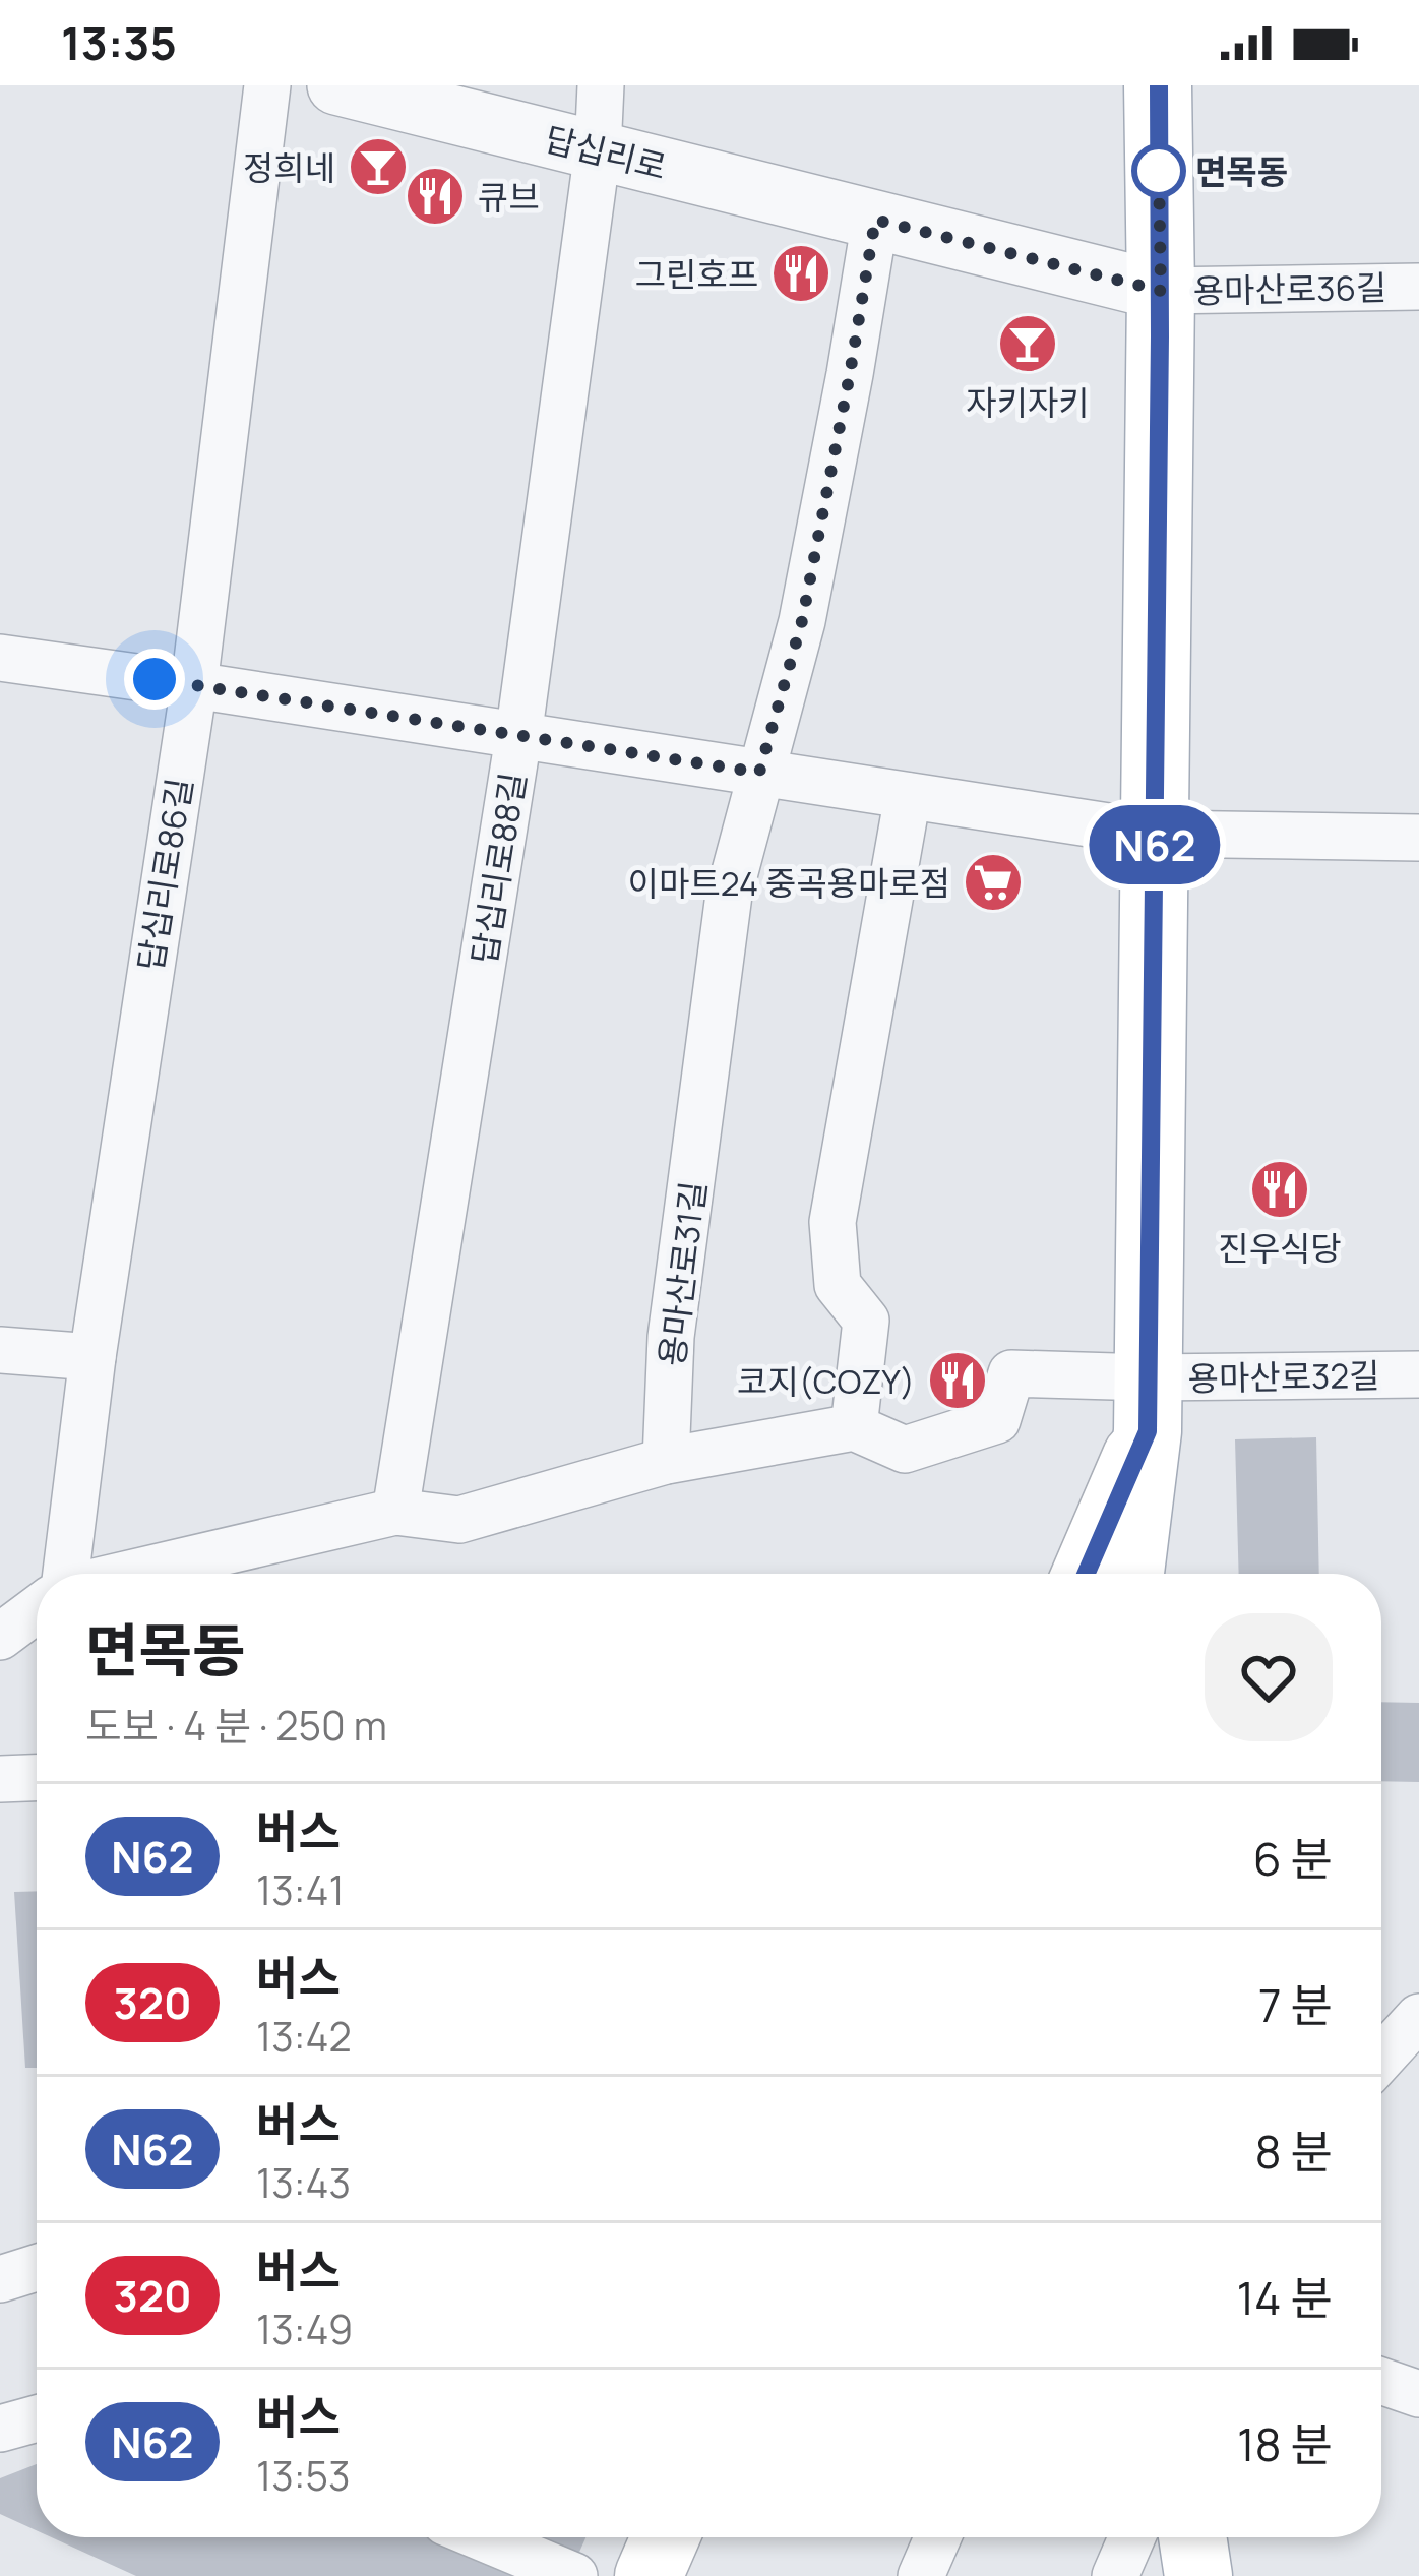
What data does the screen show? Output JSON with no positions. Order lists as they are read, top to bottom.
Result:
{
  "streets": {
    "street": [
      "답십리로",
      "용마산로36길",
      "답십리로88길",
      "답십리로86길",
      "용마산로31길",
      "용마산로32길"
    ]
  },
  "crossings": [
    ["답십리로", "용마산로36길"],
    ["답십리로", "답십리로88길"]
  ],
  "places": {
    "bar": ["정희네", "자키자키"],
    "other": ["면목동"],
    "restaurant": [
      "큐브",
      "그린호프",
      "진우식당",
      "코지(COZY)"
    ],
    "supermarket": ["이마트24 중곡용마로점"]
  },
  "lines": ["bus line N62"],
  "page": {
    "status": "13:35",
    "on_map": "N62",
    "heading": ["면목동", "도보 · 4 분 · 250 m"],
    "list": [
      {
        "mark": "N62",
        "name": "버스",
        "note": "13:41",
        "value": "6 분"
      },
      {
        "mark": "320",
        "name": "버스",
        "note": "13:42",
        "value": "7 분"
      },
      {
        "mark": "N62",
        "name": "버스",
        "note": "13:43",
        "value": "8 분"
      },
      {
        "mark": "320",
        "name": "버스",
        "note": "13:49",
        "value": "14 분"
      },
      {
        "mark": "N62",
        "name": "버스",
        "note": "13:53",
        "value": "18 분"
      }
    ]
  }
}
